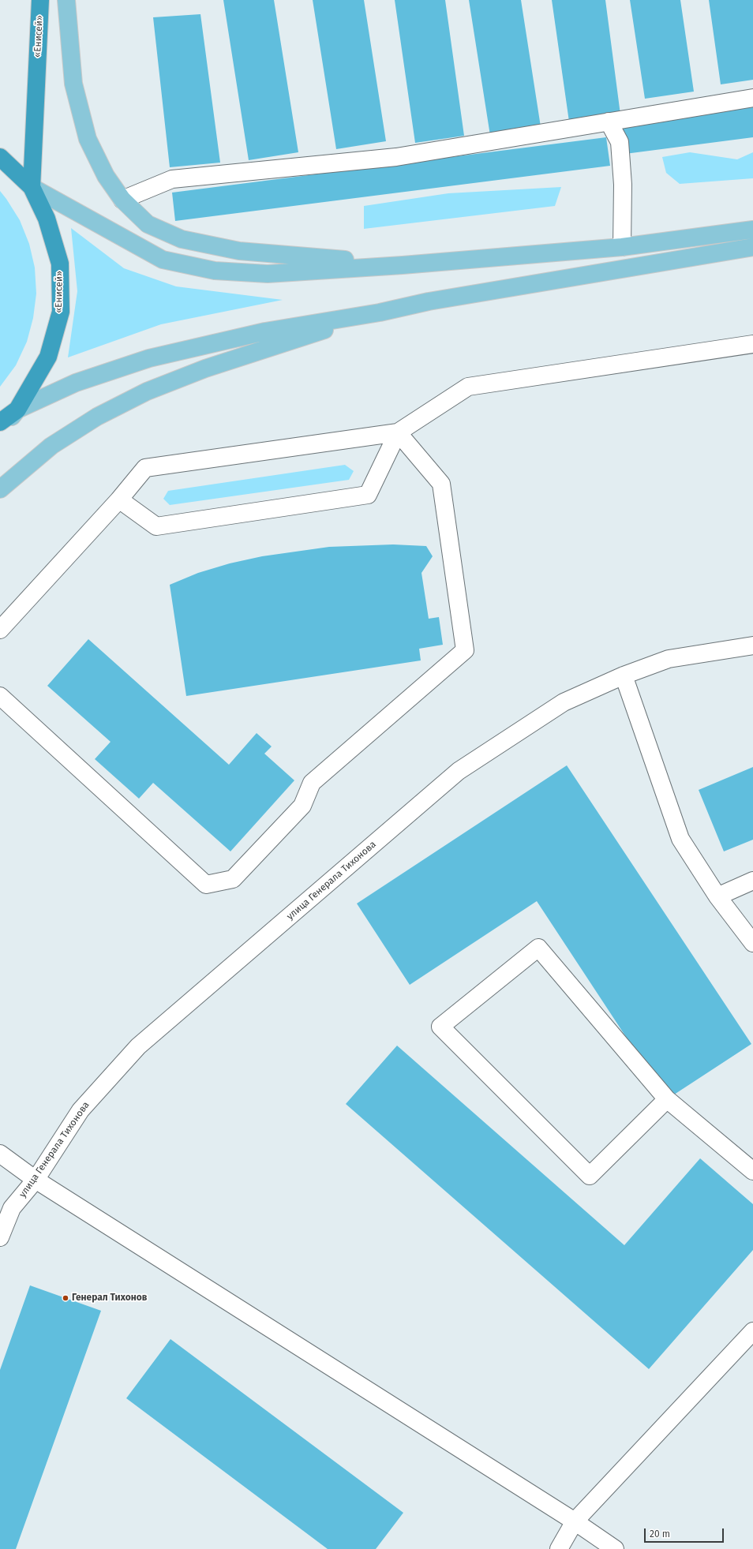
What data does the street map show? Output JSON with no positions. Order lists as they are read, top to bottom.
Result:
{
  "streets": {
    "highway": ["«Енисей»"],
    "street": ["улица Генерала Тихонова"]
  },
  "places": ["Генерал Тихонов"],
  "scale_bar": "20 m"
}
